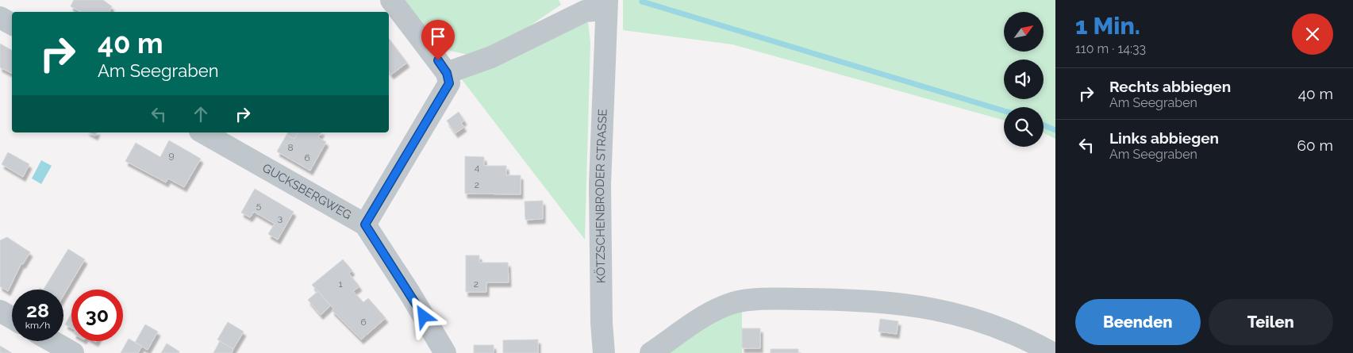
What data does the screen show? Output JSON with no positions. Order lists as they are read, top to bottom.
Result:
{
  "streets": {
    "street": ["GUCKSBERGWEG", "KÖTZSCHENBRODER STRASSE"]
  },
  "house_numbers": [
    "8",
    "9",
    "6",
    "4",
    "2",
    "5",
    "3",
    "1",
    "2",
    "6"
  ],
  "north": "top right",
  "page": {
    "heading": ["1 Min.", "110 m · 14:33"],
    "turn": ["40 m", "Am Seegraben"],
    "list": [
      {
        "name": "Rechts abbiegen",
        "note": "Am Seegraben",
        "value": "40 m"
      },
      {
        "name": "Links abbiegen",
        "note": "Am Seegraben",
        "value": "60 m"
      }
    ],
    "speed": "28 km/h",
    "limit": "30",
    "buttons": ["Beenden", "Teilen"]
  }
}
